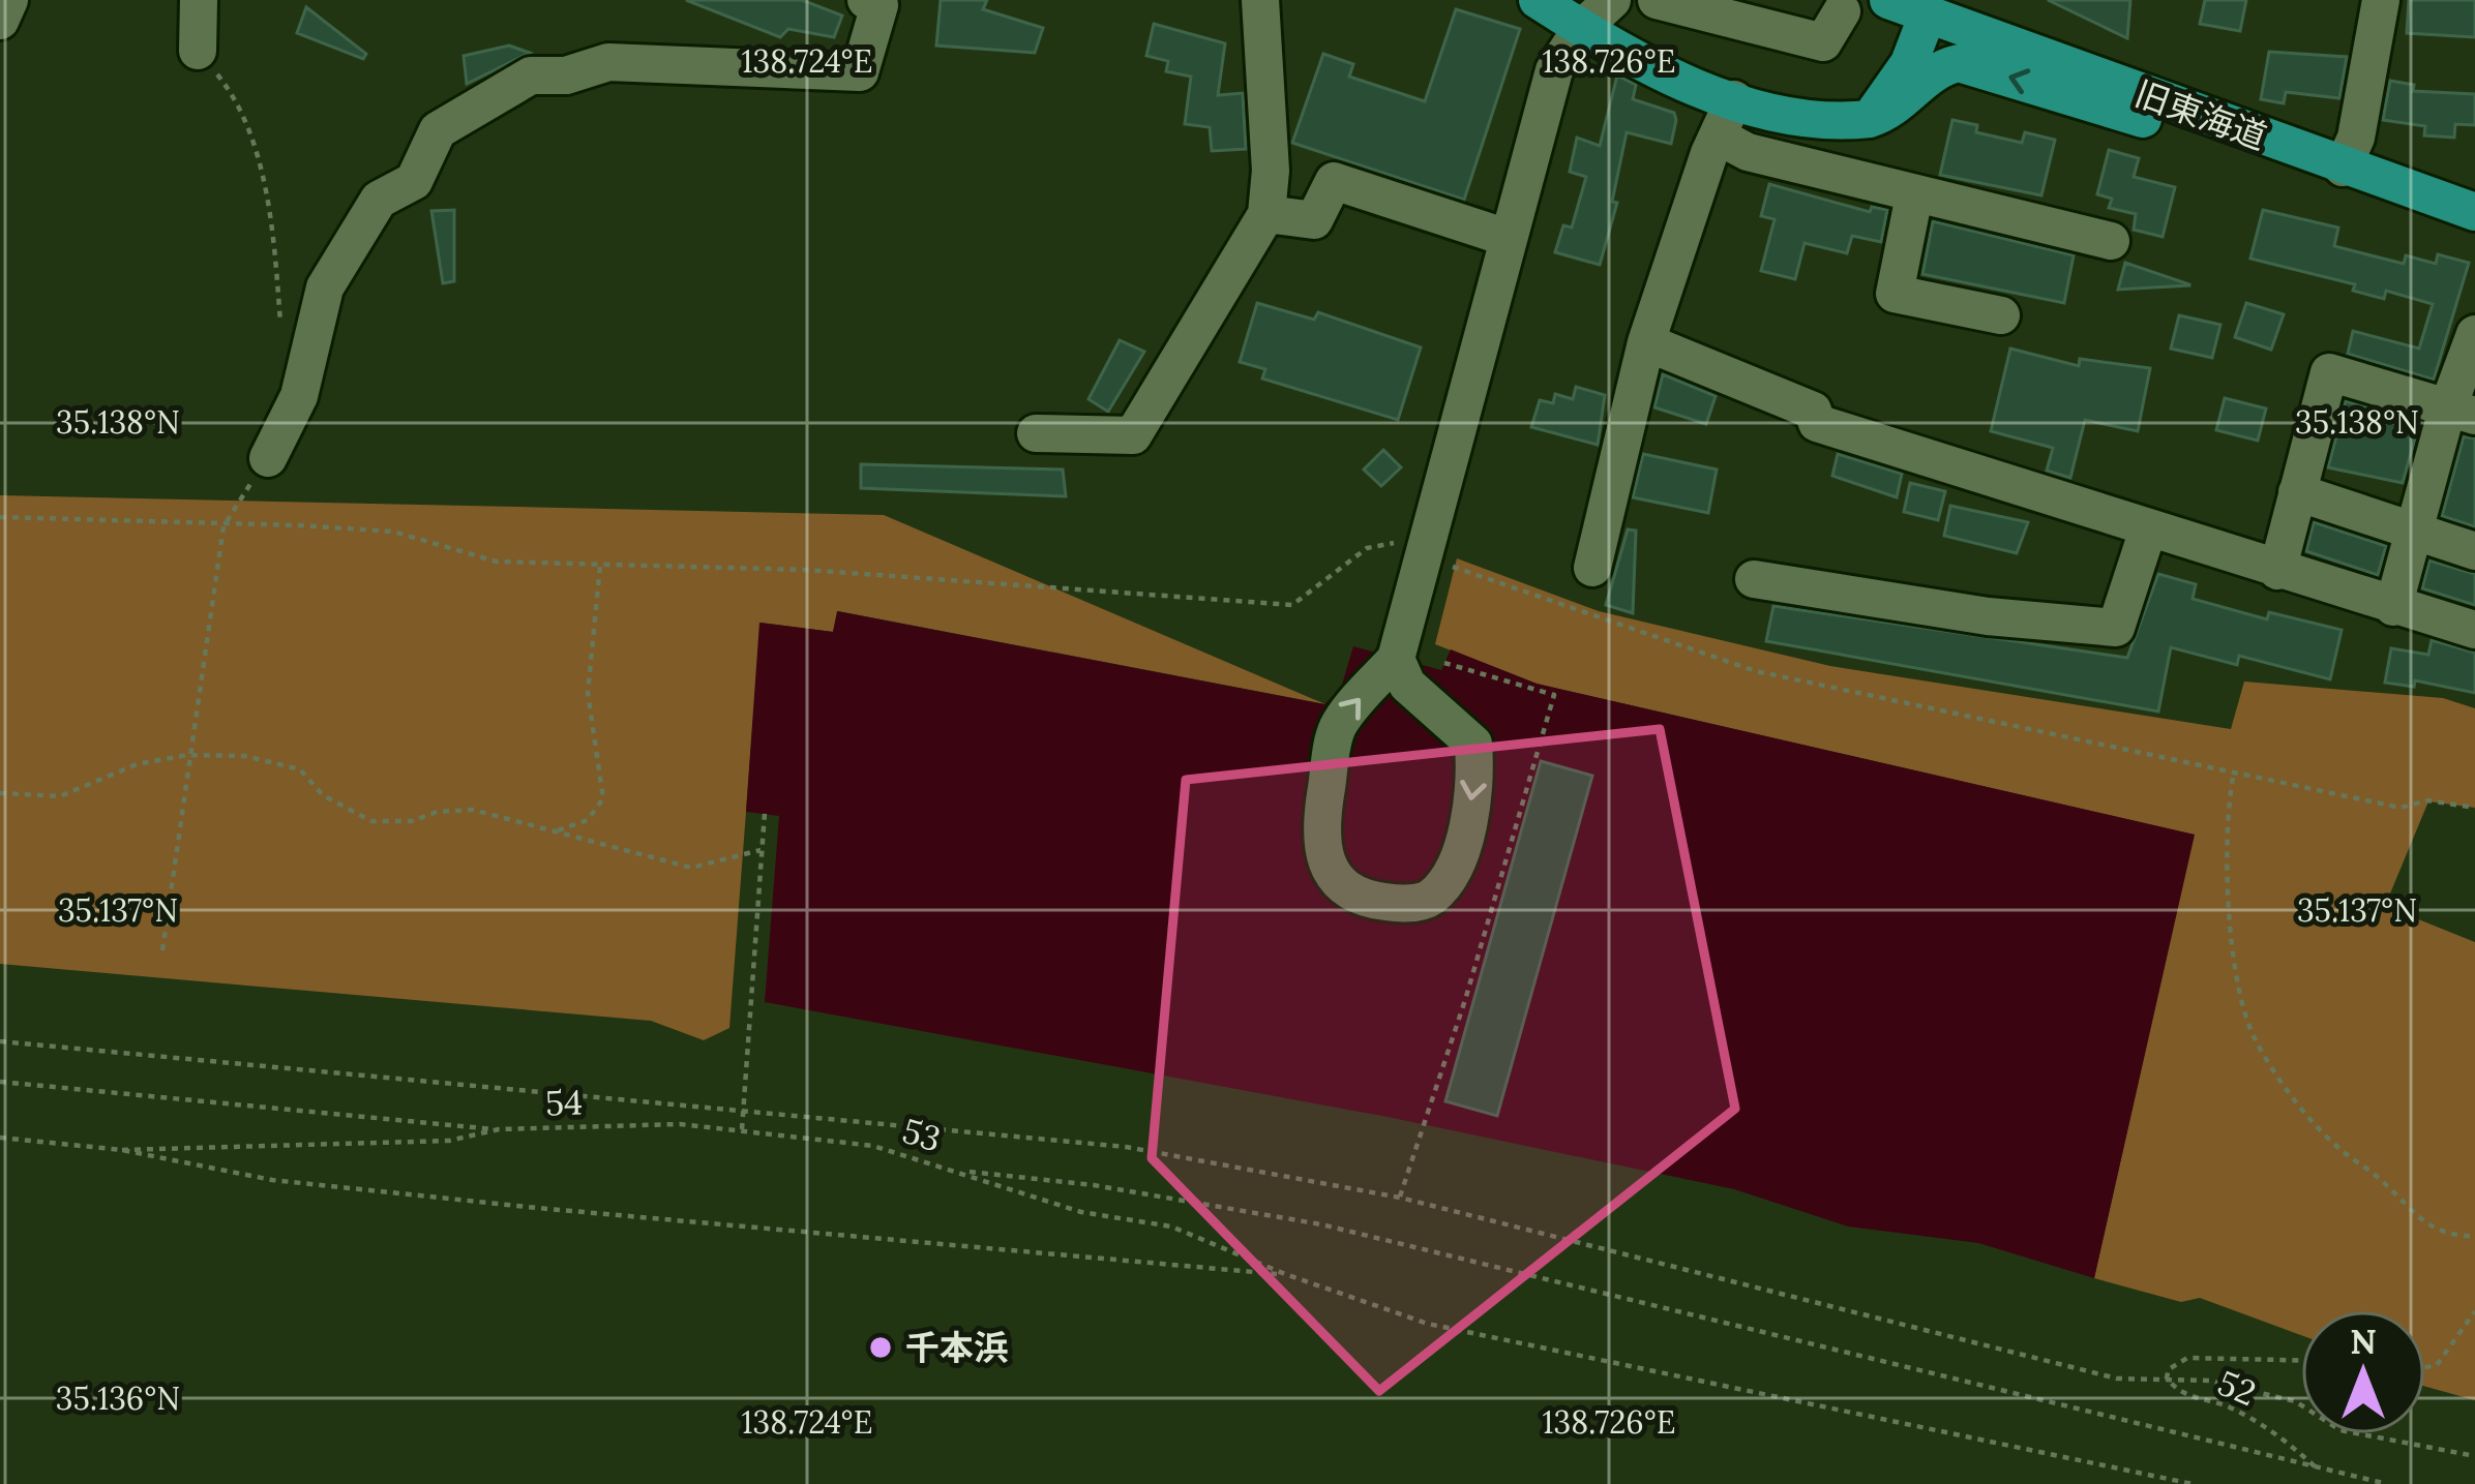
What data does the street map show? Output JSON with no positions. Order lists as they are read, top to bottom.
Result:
{
  "streets": {
    "main road": ["旧東海道"],
    "path": ["54", "53", "52"]
  },
  "crossings": [
    ["54", "53"]
  ],
  "places": ["千本浜"],
  "north": "top",
  "coordinates": [
    "138.724°E",
    "138.726°E",
    "35.138°N",
    "35.137°N",
    "35.136°N"
  ]
}
